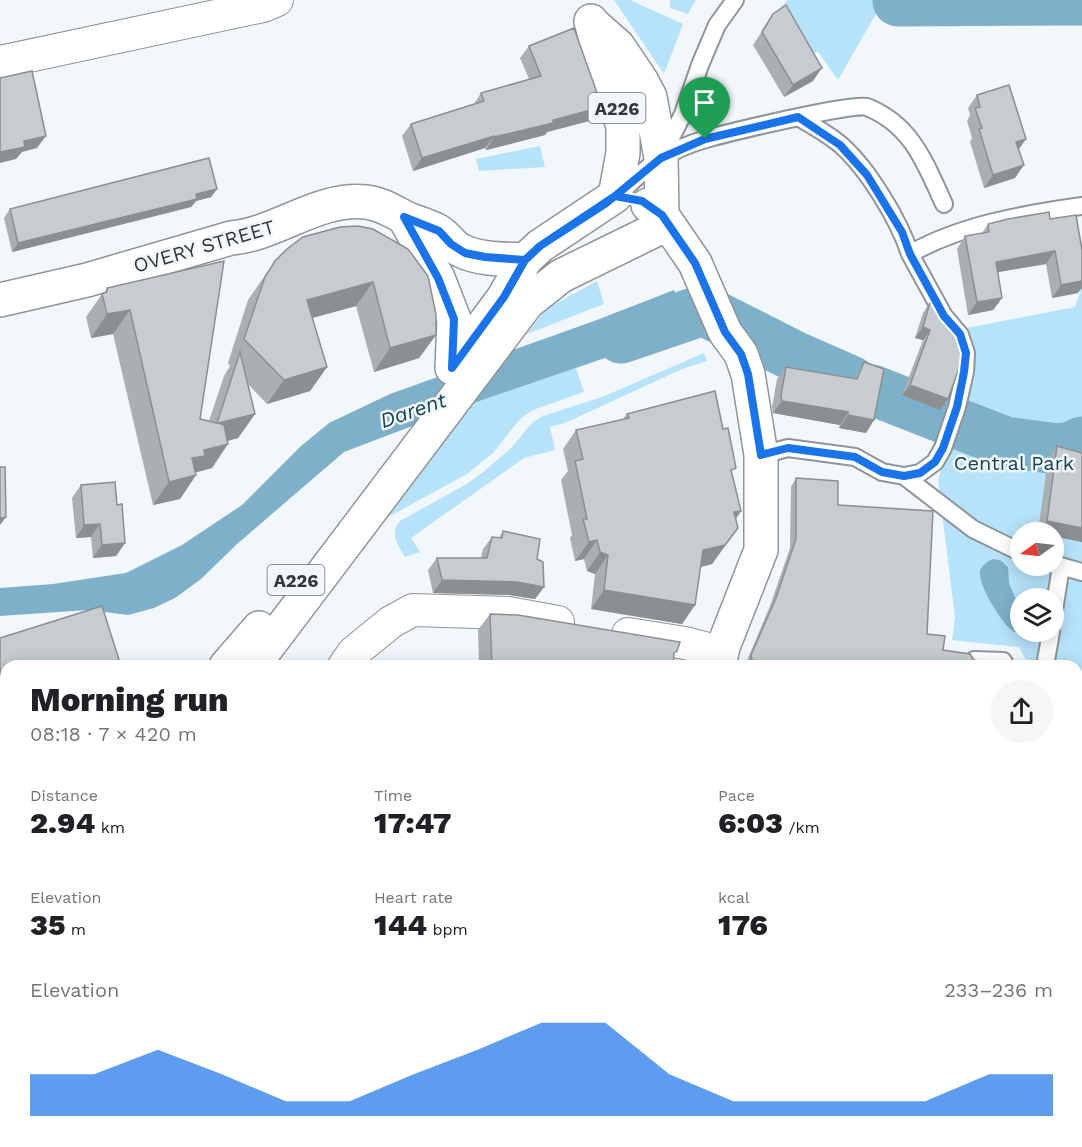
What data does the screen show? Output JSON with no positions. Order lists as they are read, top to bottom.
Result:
{
  "streets": {
    "main road": ["A226", "OVERY STREET"]
  },
  "crossings": [
    ["A226", "OVERY STREET"]
  ],
  "water": ["Darent"],
  "parks": ["Central Park"],
  "north": "left",
  "page": {
    "heading": ["Morning run", "08:18 · 7 × 420 m"],
    "stats": [
      ["Distance", "2.94 km"],
      ["Time", "17:47"],
      ["Pace", "6:03 /km"],
      ["Elevation", "35 m"],
      ["Heart rate", "144 bpm"],
      ["kcal", "176"]
    ],
    "chart": ["Elevation", "233–236 m"]
  }
}
